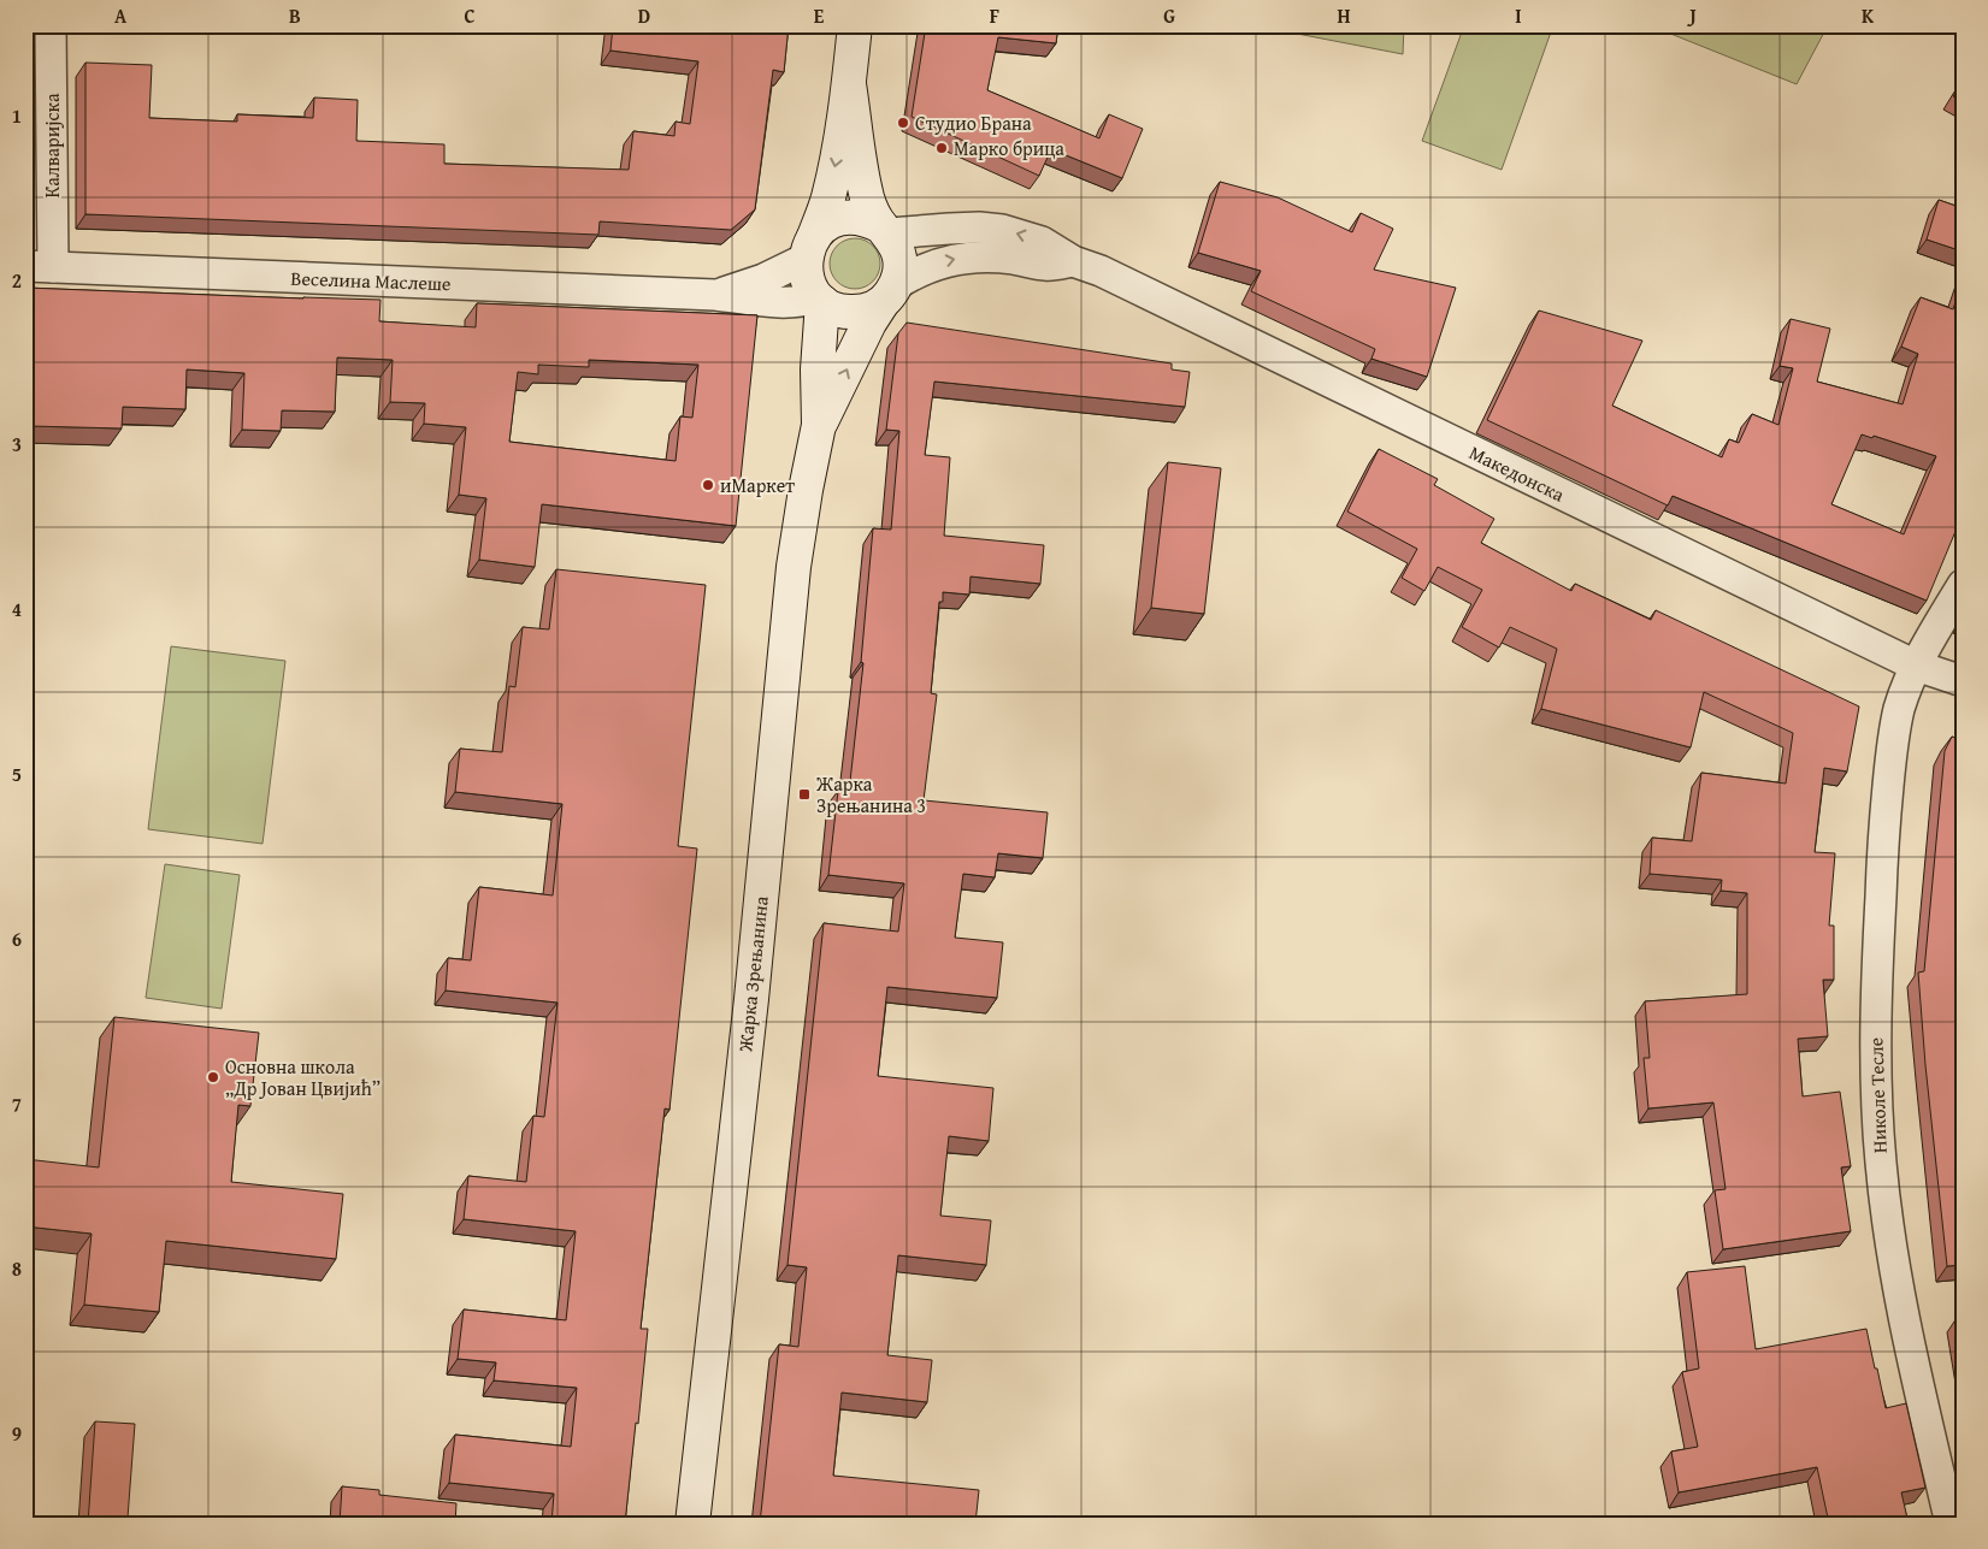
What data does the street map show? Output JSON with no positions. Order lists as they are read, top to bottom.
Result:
{
  "streets": {
    "main road": ["Жарка Зрењанина"],
    "street": [
      "Калваријска",
      "Веселина Маслеше",
      "Македонска",
      "Николе Тесле"
    ]
  },
  "crossings": [
    ["Калваријска", "Веселина Маслеше"],
    ["Веселина Маслеше", "Македонска"],
    ["Веселина Маслеше", "Жарка Зрењанина"],
    ["Македонска", "Жарка Зрењанина"],
    ["Македонска", "Николе Тесле"]
  ],
  "places": {
    "other": [
      "Студио Брана",
      "Марко брица",
      "иМаркет",
      "Основна школа „Др Јован Цвијић”"
    ],
    "transit": ["Жарка Зрењанина 3"]
  },
  "grid": {
    "columns": [
      "A",
      "B",
      "C",
      "D",
      "E",
      "F",
      "G",
      "H",
      "I",
      "J",
      "K"
    ],
    "rows": [
      "1",
      "2",
      "3",
      "4",
      "5",
      "6",
      "7",
      "8",
      "9"
    ]
  }
}
